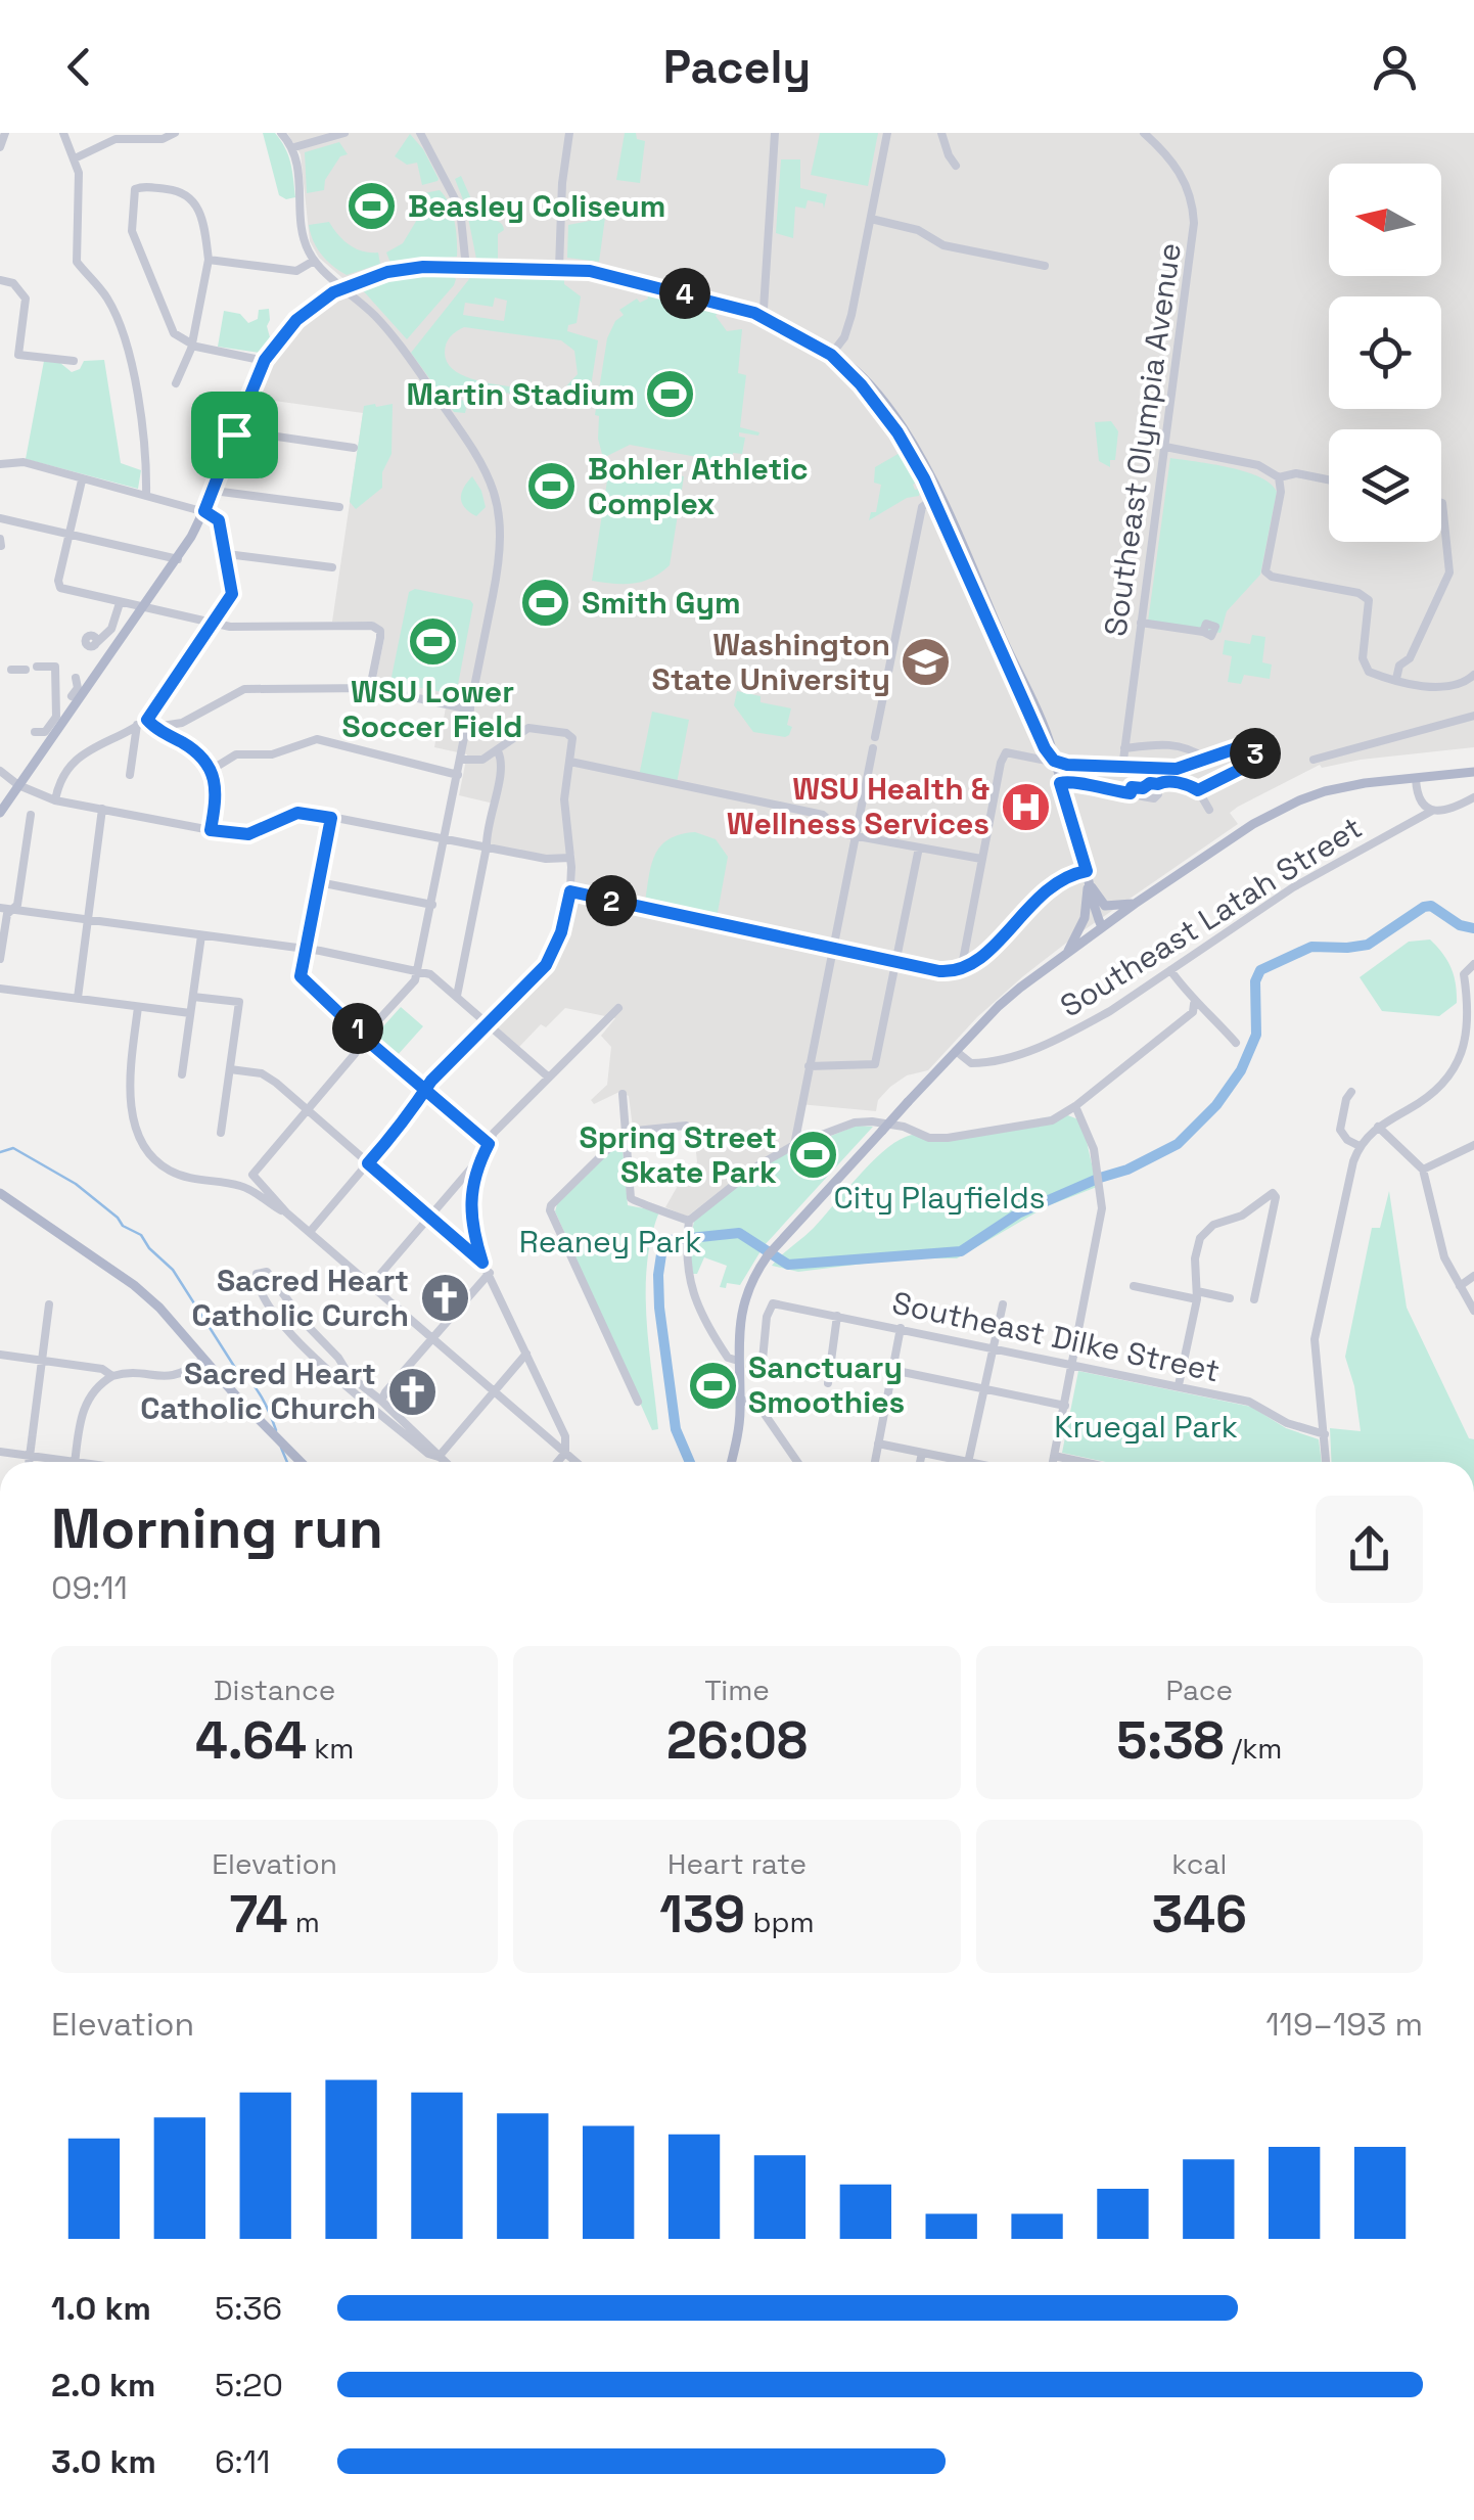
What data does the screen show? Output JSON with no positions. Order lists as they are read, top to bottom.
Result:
{
  "streets": {
    "street": ["Southeast Olympia Avenue", "Southeast Latah Street", "Southeast Dilke Street"]
  },
  "parks": ["City Playfields", "Reaney Park", "Kruegal Park"],
  "places": {
    "sports": [
      "Beasley Coliseum",
      "Martin Stadium",
      "Bohler Athletic Complex",
      "Smith Gym",
      "WSU Lower Soccer Field",
      "Spring Street Skate Park",
      "Sanctuary Smoothies"
    ],
    "school or university": ["Washington State University"],
    "hospital": ["WSU Health & Wellness Services"],
    "church": ["Sacred Heart Catholic Curch", "Sacred Heart Catholic Church"]
  },
  "north": "left",
  "page": {
    "header": "Pacely",
    "pins": [
      "4",
      "3",
      "2",
      "1"
    ],
    "heading": ["Morning run", "09:11"],
    "stats": [
      ["Distance", "4.64 km"],
      ["Time", "26:08"],
      ["Pace", "5:38 /km"],
      ["Elevation", "74 m"],
      ["Heart rate", "139 bpm"],
      ["kcal", "346"]
    ],
    "chart": ["Elevation", "119–193 m"],
    "list": [
      {
        "name": "1.0 km",
        "note": "5:36"
      },
      {
        "name": "2.0 km",
        "note": "5:20"
      },
      {
        "name": "3.0 km",
        "note": "6:11"
      }
    ]
  }
}
